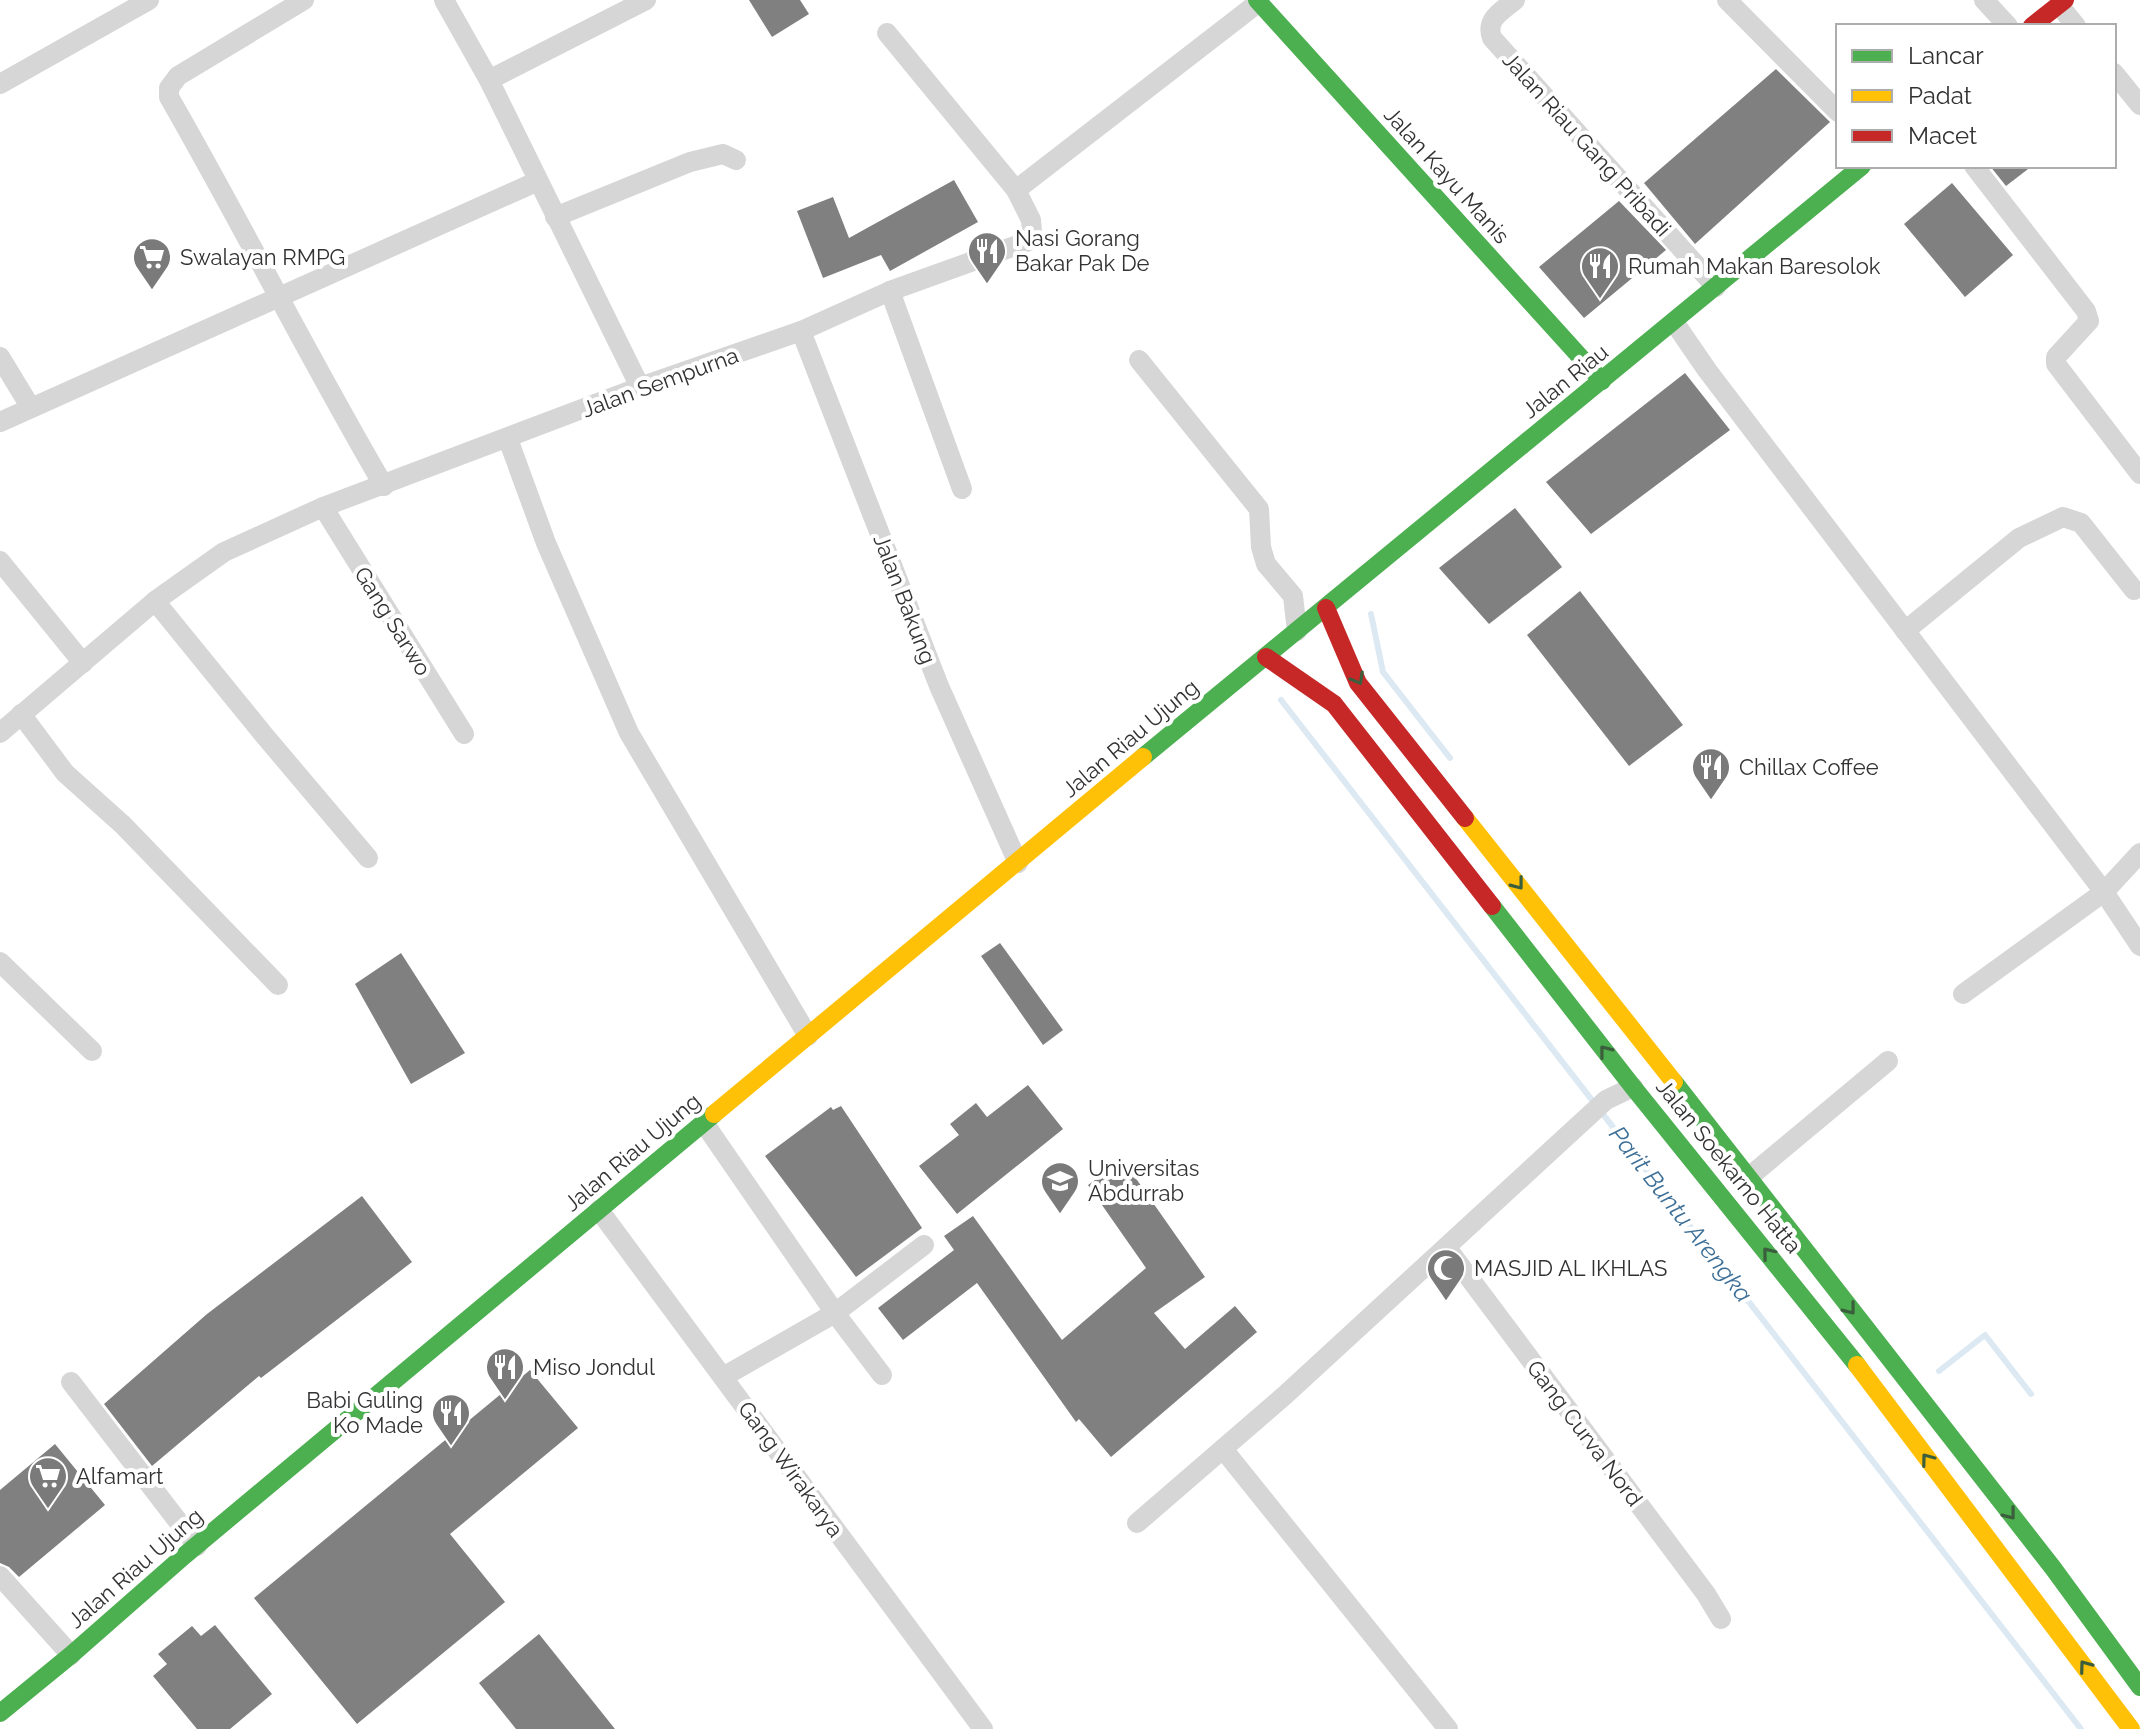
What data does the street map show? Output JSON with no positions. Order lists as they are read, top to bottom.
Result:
{
  "streets": {
    "main road": [
      "Jalan Kayu Manis",
      "Jalan Riau",
      "Jalan Riau Ujung",
      "Jalan Soekarno Hatta"
    ],
    "street": [
      "Jalan Riau Gang Pribadi",
      "Jalan Sempurna",
      "Jalan Bakung",
      "Gang Sarwo",
      "Gang Curva Nord",
      "Gang Wirakarya"
    ]
  },
  "crossings": [
    ["Jalan Riau Gang Pribadi", "Jalan Riau"],
    ["Jalan Kayu Manis", "Jalan Riau"],
    ["Jalan Riau", "Jalan Riau Ujung"],
    ["Jalan Riau", "Jalan Soekarno Hatta"],
    ["Jalan Sempurna", "Jalan Bakung"],
    ["Jalan Sempurna", "Gang Sarwo"],
    ["Jalan Bakung", "Jalan Riau Ujung"],
    ["Jalan Riau Ujung", "Jalan Soekarno Hatta"],
    ["Jalan Riau Ujung", "Gang Wirakarya"]
  ],
  "water": ["Parit Buntu Arengka"],
  "places": {
    "restaurant": [
      "Nasi Gorang Bakar Pak De",
      "Rumah Makan Baresolok",
      "Chillax Coffee",
      "Miso Jondul",
      "Babi Guling Ko Made"
    ],
    "supermarket": ["Swalayan RMPG", "Alfamart"],
    "school or university": ["Universitas Abdurrab"],
    "mosque": ["MASJID AL IKHLAS"]
  },
  "legend": ["Lancar", "Padat", "Macet"]
}
